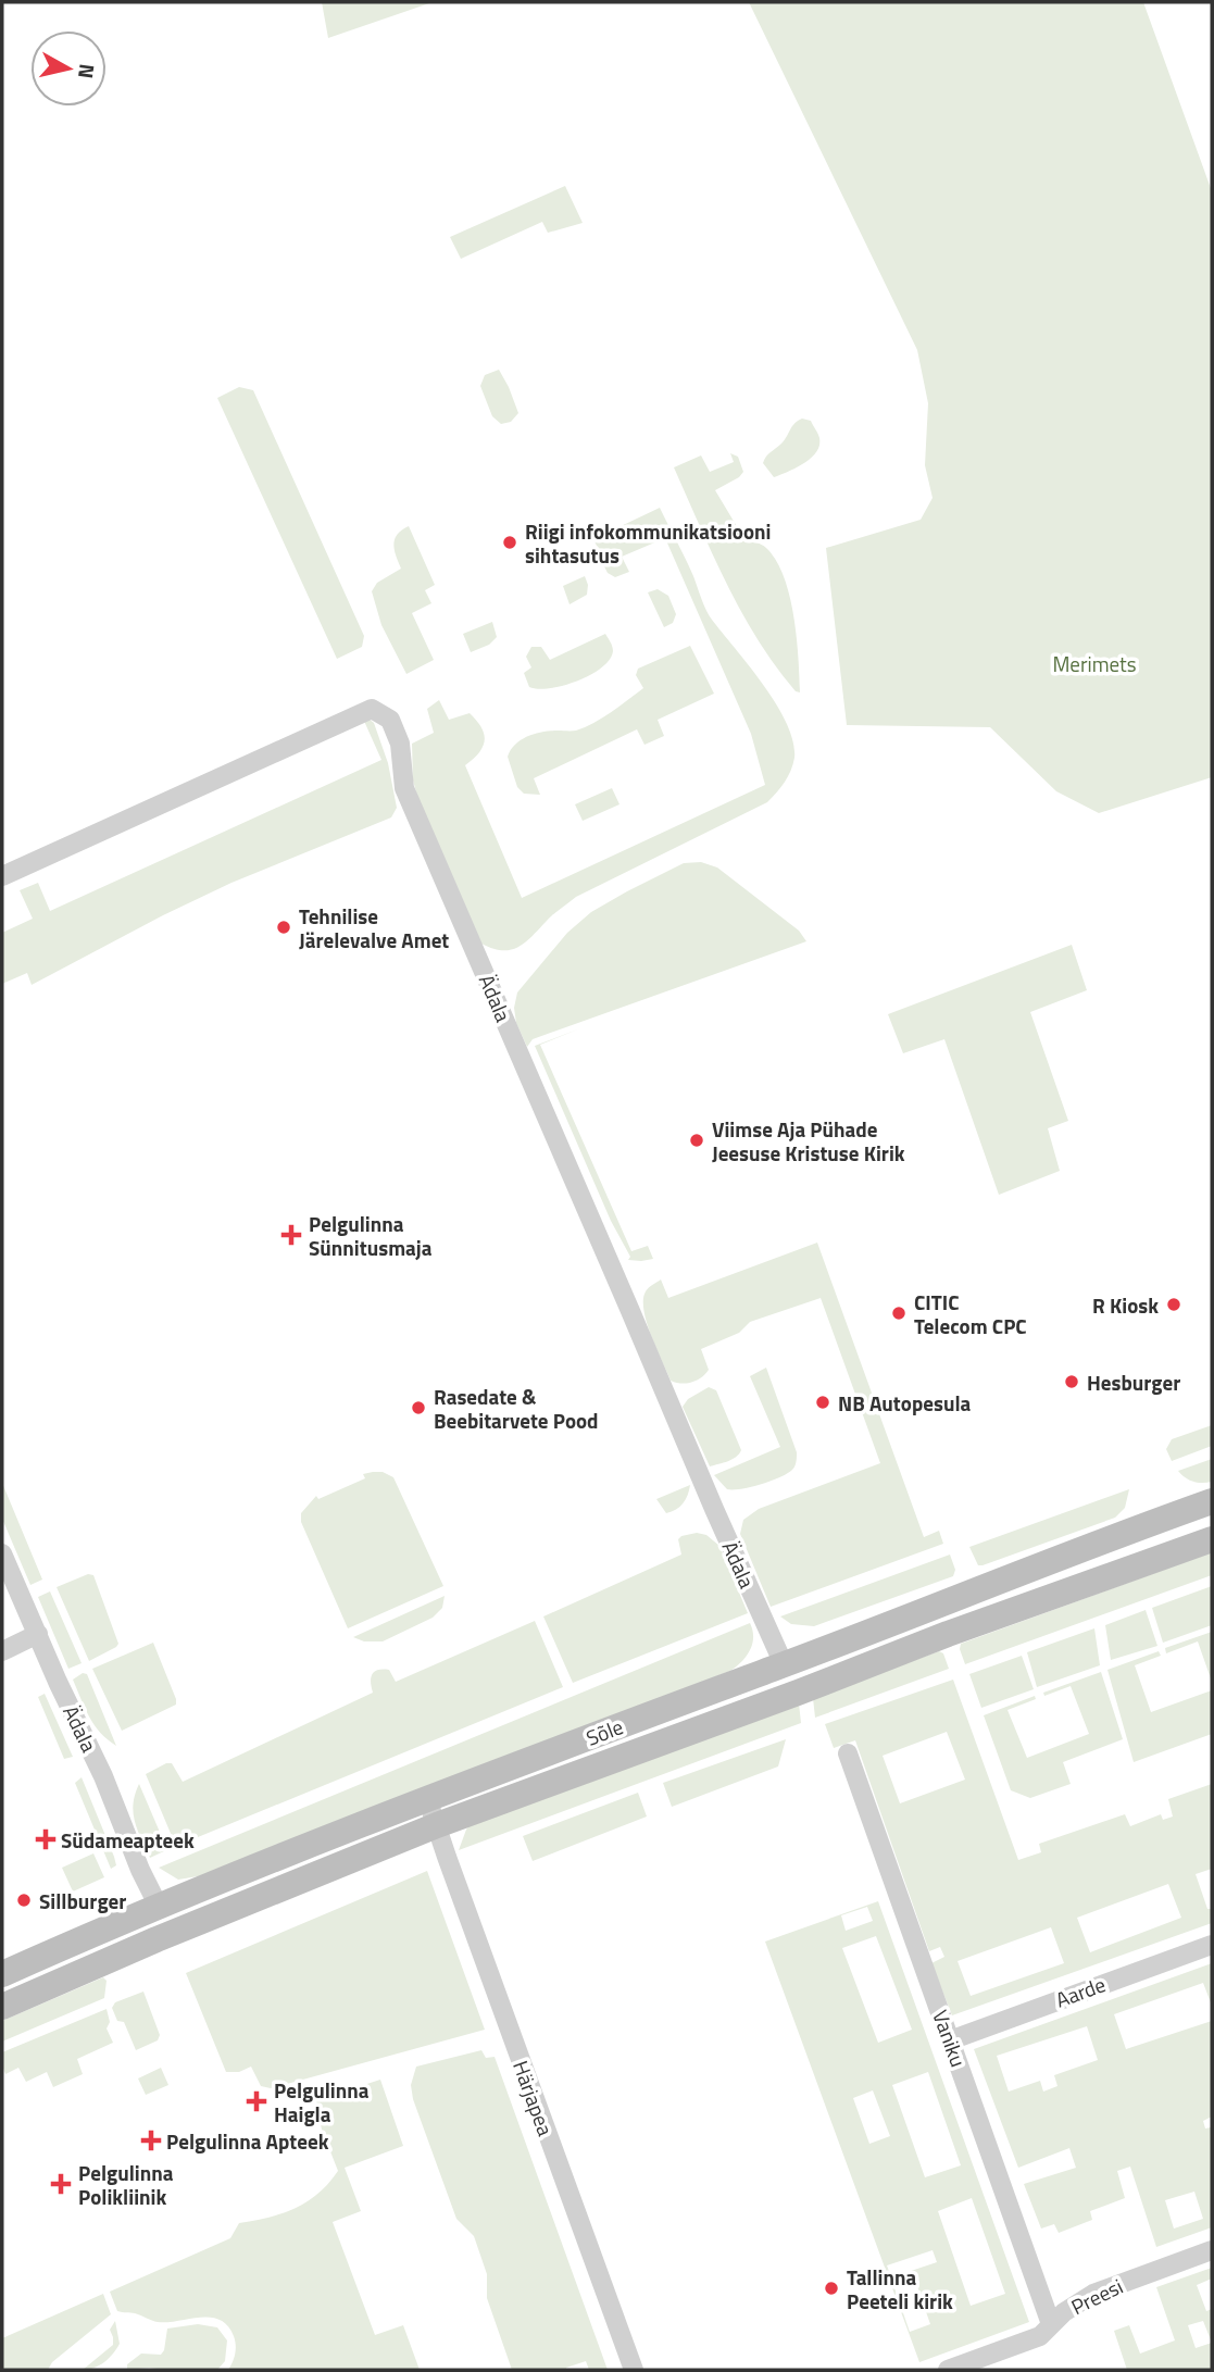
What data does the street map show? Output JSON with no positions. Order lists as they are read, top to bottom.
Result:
{
  "streets": {
    "main road": ["Sõle"],
    "street": [
      "Ädala",
      "Aarde",
      "Vaniku",
      "Härjapea",
      "Preesi"
    ]
  },
  "crossings": [
    ["Ädala", "Sõle"],
    ["Sõle", "Härjapea"],
    ["Aarde", "Vaniku"],
    ["Vaniku", "Preesi"]
  ],
  "parks": ["Merimets"],
  "places": {
    "other": [
      "Riigi infokommunikatsiooni sihtasutus",
      "Tehnilise Järelevalve Amet",
      "Viimse Aja Pühade Jeesuse Kristuse Kirik",
      "R Kiosk",
      "CITIC Telecom CPC",
      "Hesburger",
      "NB Autopesula",
      "Rasedate & Beebitarvete Pood",
      "Sillburger",
      "Tallinna Peeteli kirik"
    ],
    "health": [
      "Pelgulinna Sünnitusmaja",
      "Südameapteek",
      "Pelgulinna Haigla",
      "Pelgulinna Apteek",
      "Pelgulinna Polikliinik"
    ]
  },
  "north": "right"
}
